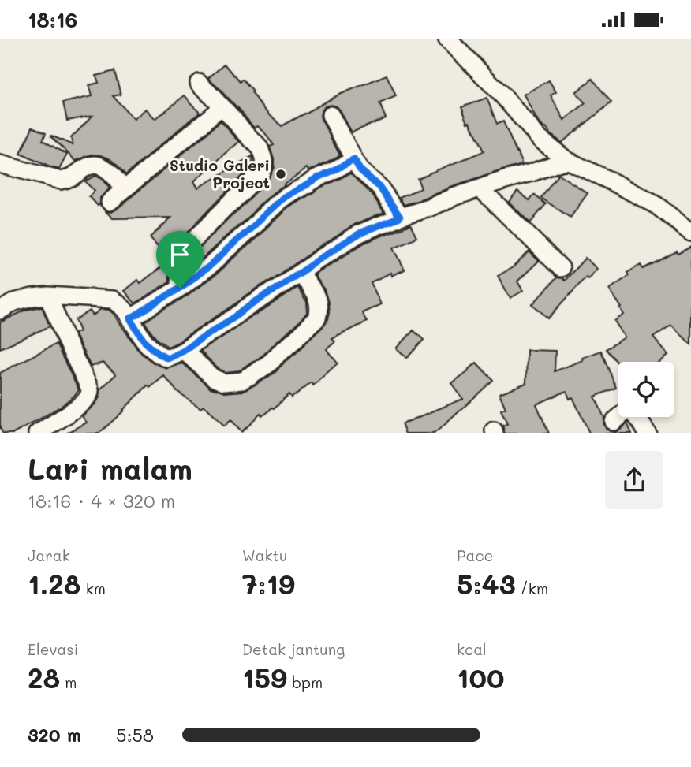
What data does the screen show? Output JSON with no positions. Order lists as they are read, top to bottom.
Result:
{
  "places": ["Studio Galeri Project"],
  "page": {
    "status": "18:16",
    "heading": ["Lari malam", "18:16 · 4 × 320 m"],
    "stats": [
      ["Jarak", "1.28 km"],
      ["Waktu", "7:19"],
      ["Pace", "5:43 /km"],
      ["Elevasi", "28 m"],
      ["Detak jantung", "159 bpm"],
      ["kcal", "100"]
    ],
    "list": [
      {
        "name": "320 m",
        "note": "5:58"
      }
    ]
  }
}
